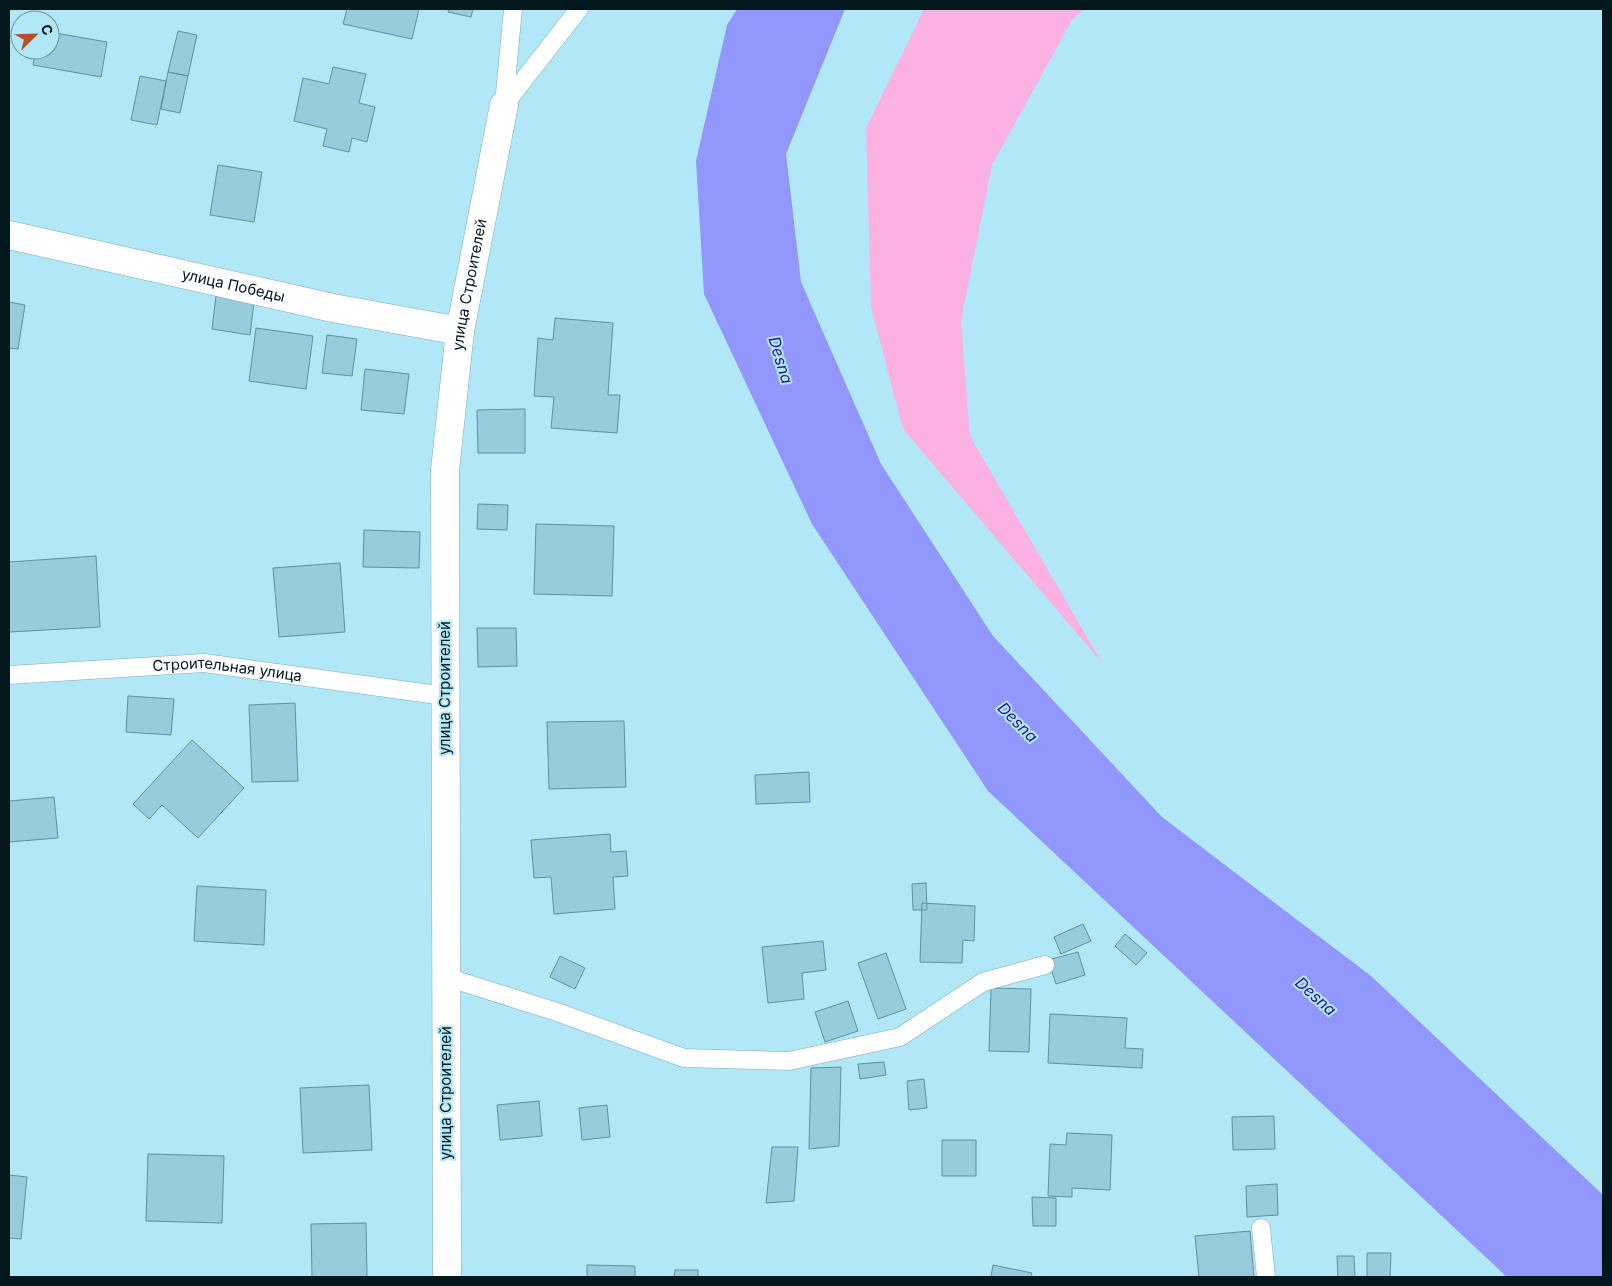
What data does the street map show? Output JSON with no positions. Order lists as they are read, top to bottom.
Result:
{
  "streets": {
    "street": ["улица Строителей", "улица Победы"],
    "lane": ["Строительная улица"]
  },
  "crossings": [
    ["улица Строителей", "улица Победы"],
    ["улица Строителей", "Строительная улица"]
  ],
  "water": ["Desna"],
  "north": "top right"
}
